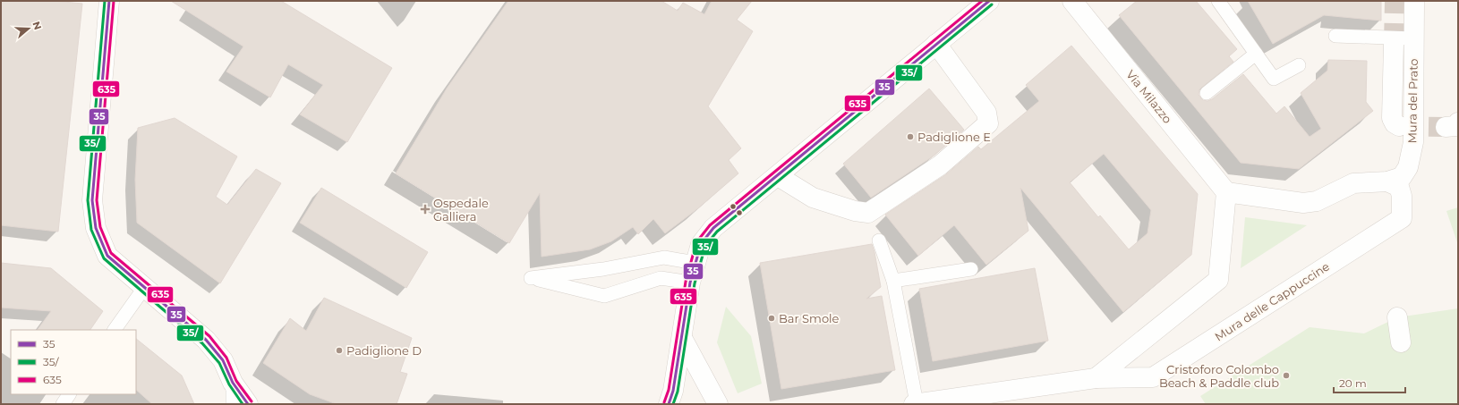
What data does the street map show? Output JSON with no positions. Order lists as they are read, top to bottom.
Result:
{
  "streets": {
    "street": ["Via Milazzo", "Mura del Prato", "Mura delle Cappuccine"]
  },
  "crossings": [
    ["Via Milazzo", "Mura del Prato"],
    ["Mura del Prato", "Mura delle Cappuccine"]
  ],
  "places": {
    "other": [
      "Padiglione E",
      "Bar Smole",
      "Padiglione D",
      "Cristoforo Colombo Beach & Paddle club"
    ],
    "health": ["Ospedale Galliera"]
  },
  "lines": ["transit line 35", "transit line 35/", "transit line 635"],
  "legend": ["35", "35/", "635"],
  "scale_bar": "20 m",
  "north": "right"
}
